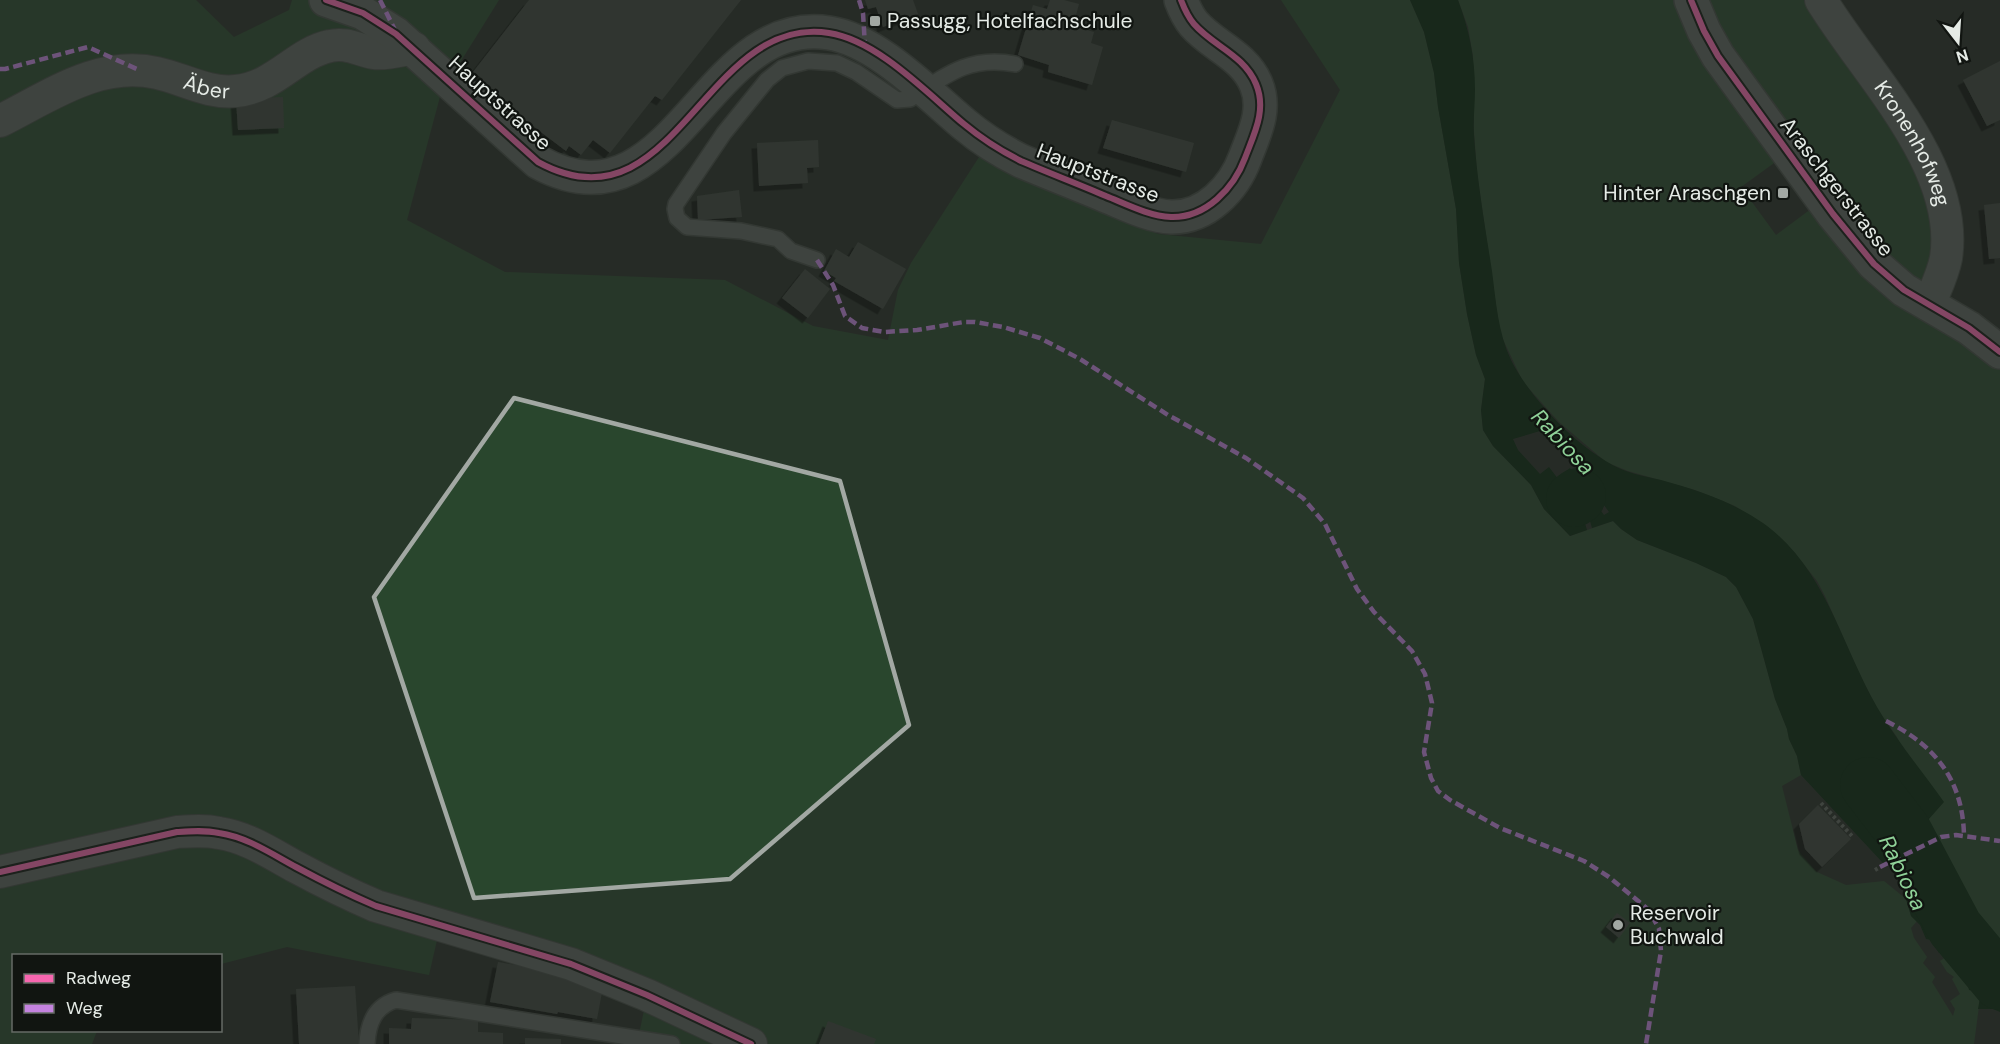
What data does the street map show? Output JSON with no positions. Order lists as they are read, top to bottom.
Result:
{
  "streets": {
    "street": [
      "Äber",
      "Hauptstrasse",
      "Kronenhofweg",
      "Araschgerstrasse"
    ]
  },
  "crossings": [
    ["Äber", "Hauptstrasse"],
    ["Kronenhofweg", "Araschgerstrasse"]
  ],
  "water": ["Rabiosa"],
  "places": {
    "transit": ["Passugg, Hotelfachschule", "Hinter Araschgen"],
    "other": ["Reservoir Buchwald"]
  },
  "legend": ["Radweg", "Weg"],
  "north": "bottom"
}
